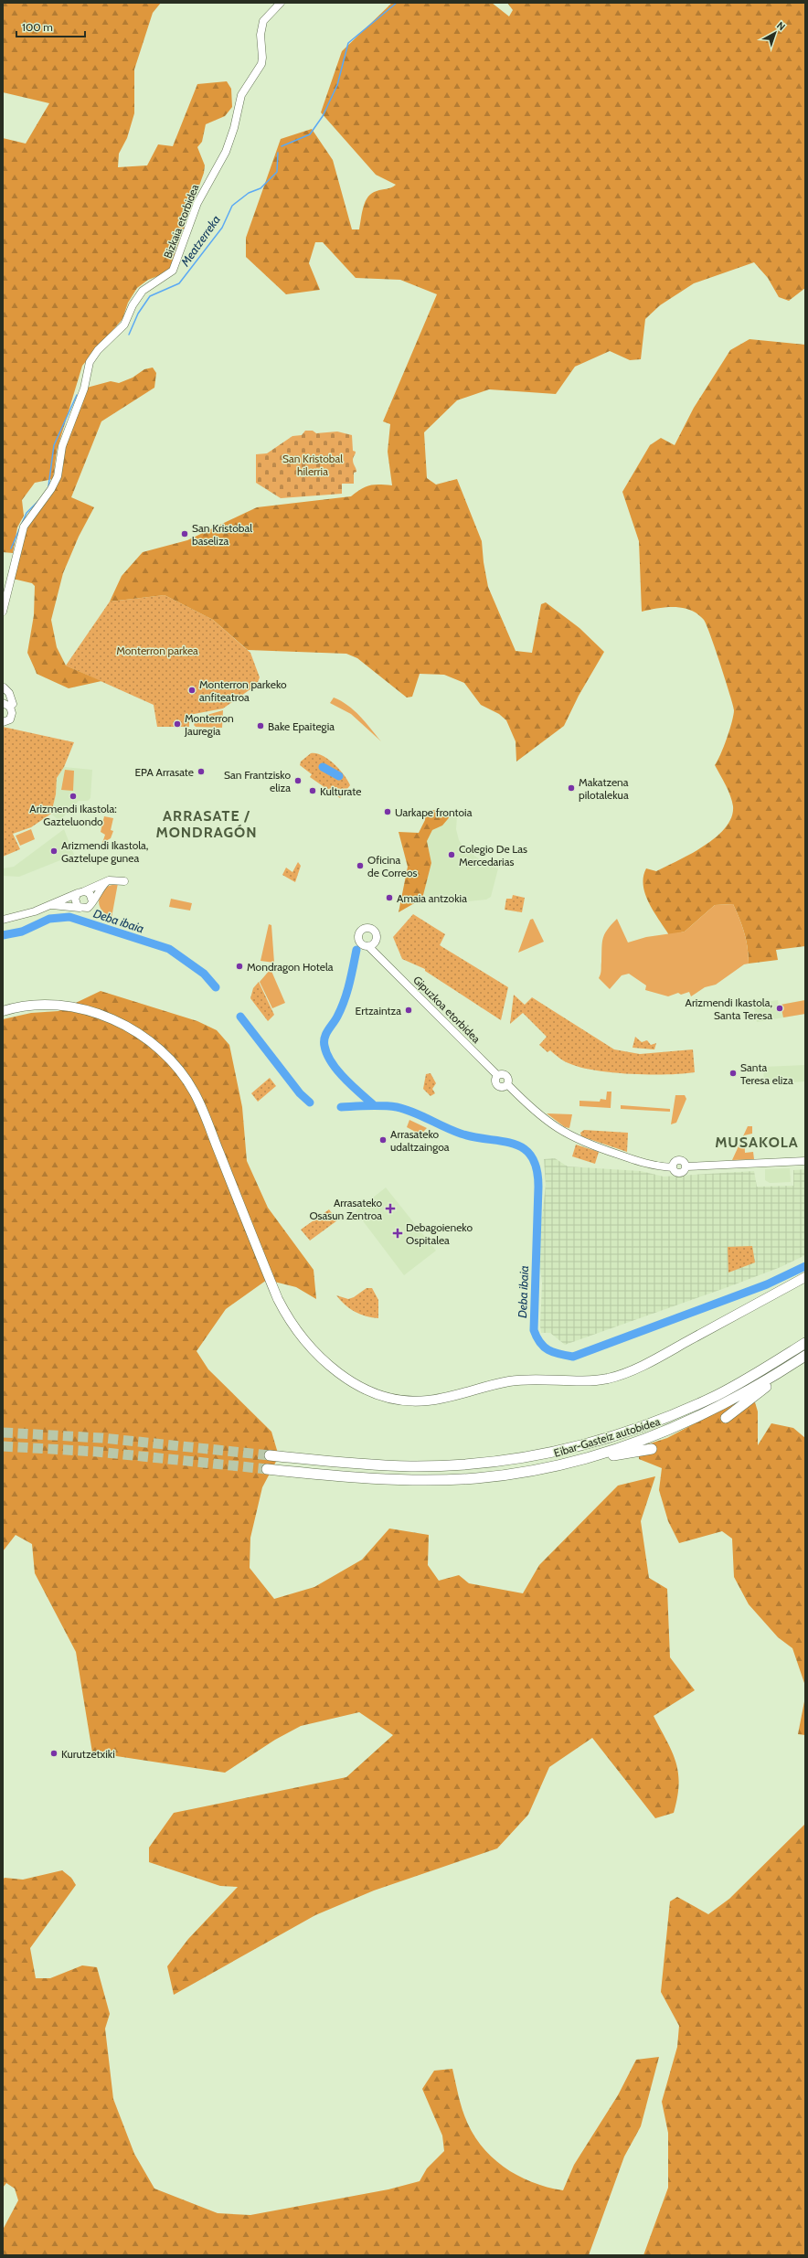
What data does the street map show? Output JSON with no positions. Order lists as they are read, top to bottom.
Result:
{
  "streets": {
    "highway": ["Eibar-Gasteiz autobidea"],
    "street": ["Bizkaia etorbidea", "Gipuzkoa etorbidea"]
  },
  "districts": ["ARRASATE / MONDRAGÓN", "MUSAKOLA"],
  "water": ["Meatzerreka", "Deba ibaia"],
  "parks": ["San Kristobal hilerria", "Monterron parkea"],
  "places": {
    "other": [
      "San Kristobal baseliza",
      "Monterron parkeko anfiteatroa",
      "Monterron Jauregia",
      "Bake Epaitegia",
      "EPA Arrasate",
      "San Frantzisko eliza",
      "Makatzena pilotalekua",
      "Kulturate",
      "Arizmendi Ikastola: Gazteluondo",
      "Uarkape frontoia",
      "Arizmendi Ikastola, Gaztelupe gunea",
      "Colegio De Las Mercedarias",
      "Oficina de Correos",
      "Amaia antzokia",
      "Mondragon Hotela",
      "Arizmendi Ikastola, Santa Teresa",
      "Ertzaintza",
      "Santa Teresa eliza",
      "Arrasateko udaltzaingoa",
      "Kurutzetxiki"
    ],
    "health": ["Arrasateko Osasun Zentroa", "Debagoieneko Ospitalea"]
  },
  "scale_bar": "100 m",
  "north": "top right"
}
